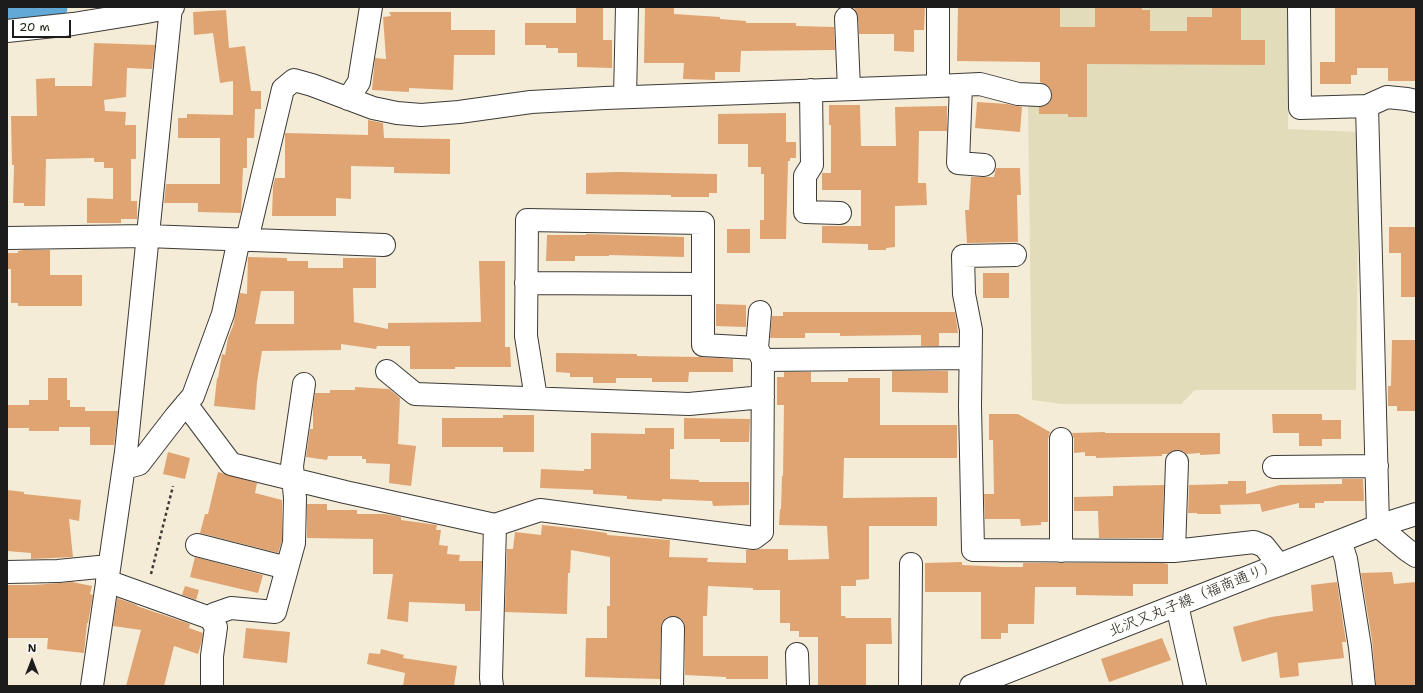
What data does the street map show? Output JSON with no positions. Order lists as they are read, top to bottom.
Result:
{
  "streets": {
    "street": ["北沢又丸子線（福商通り）"]
  },
  "scale_bar": "20 m",
  "north": "top"
}
